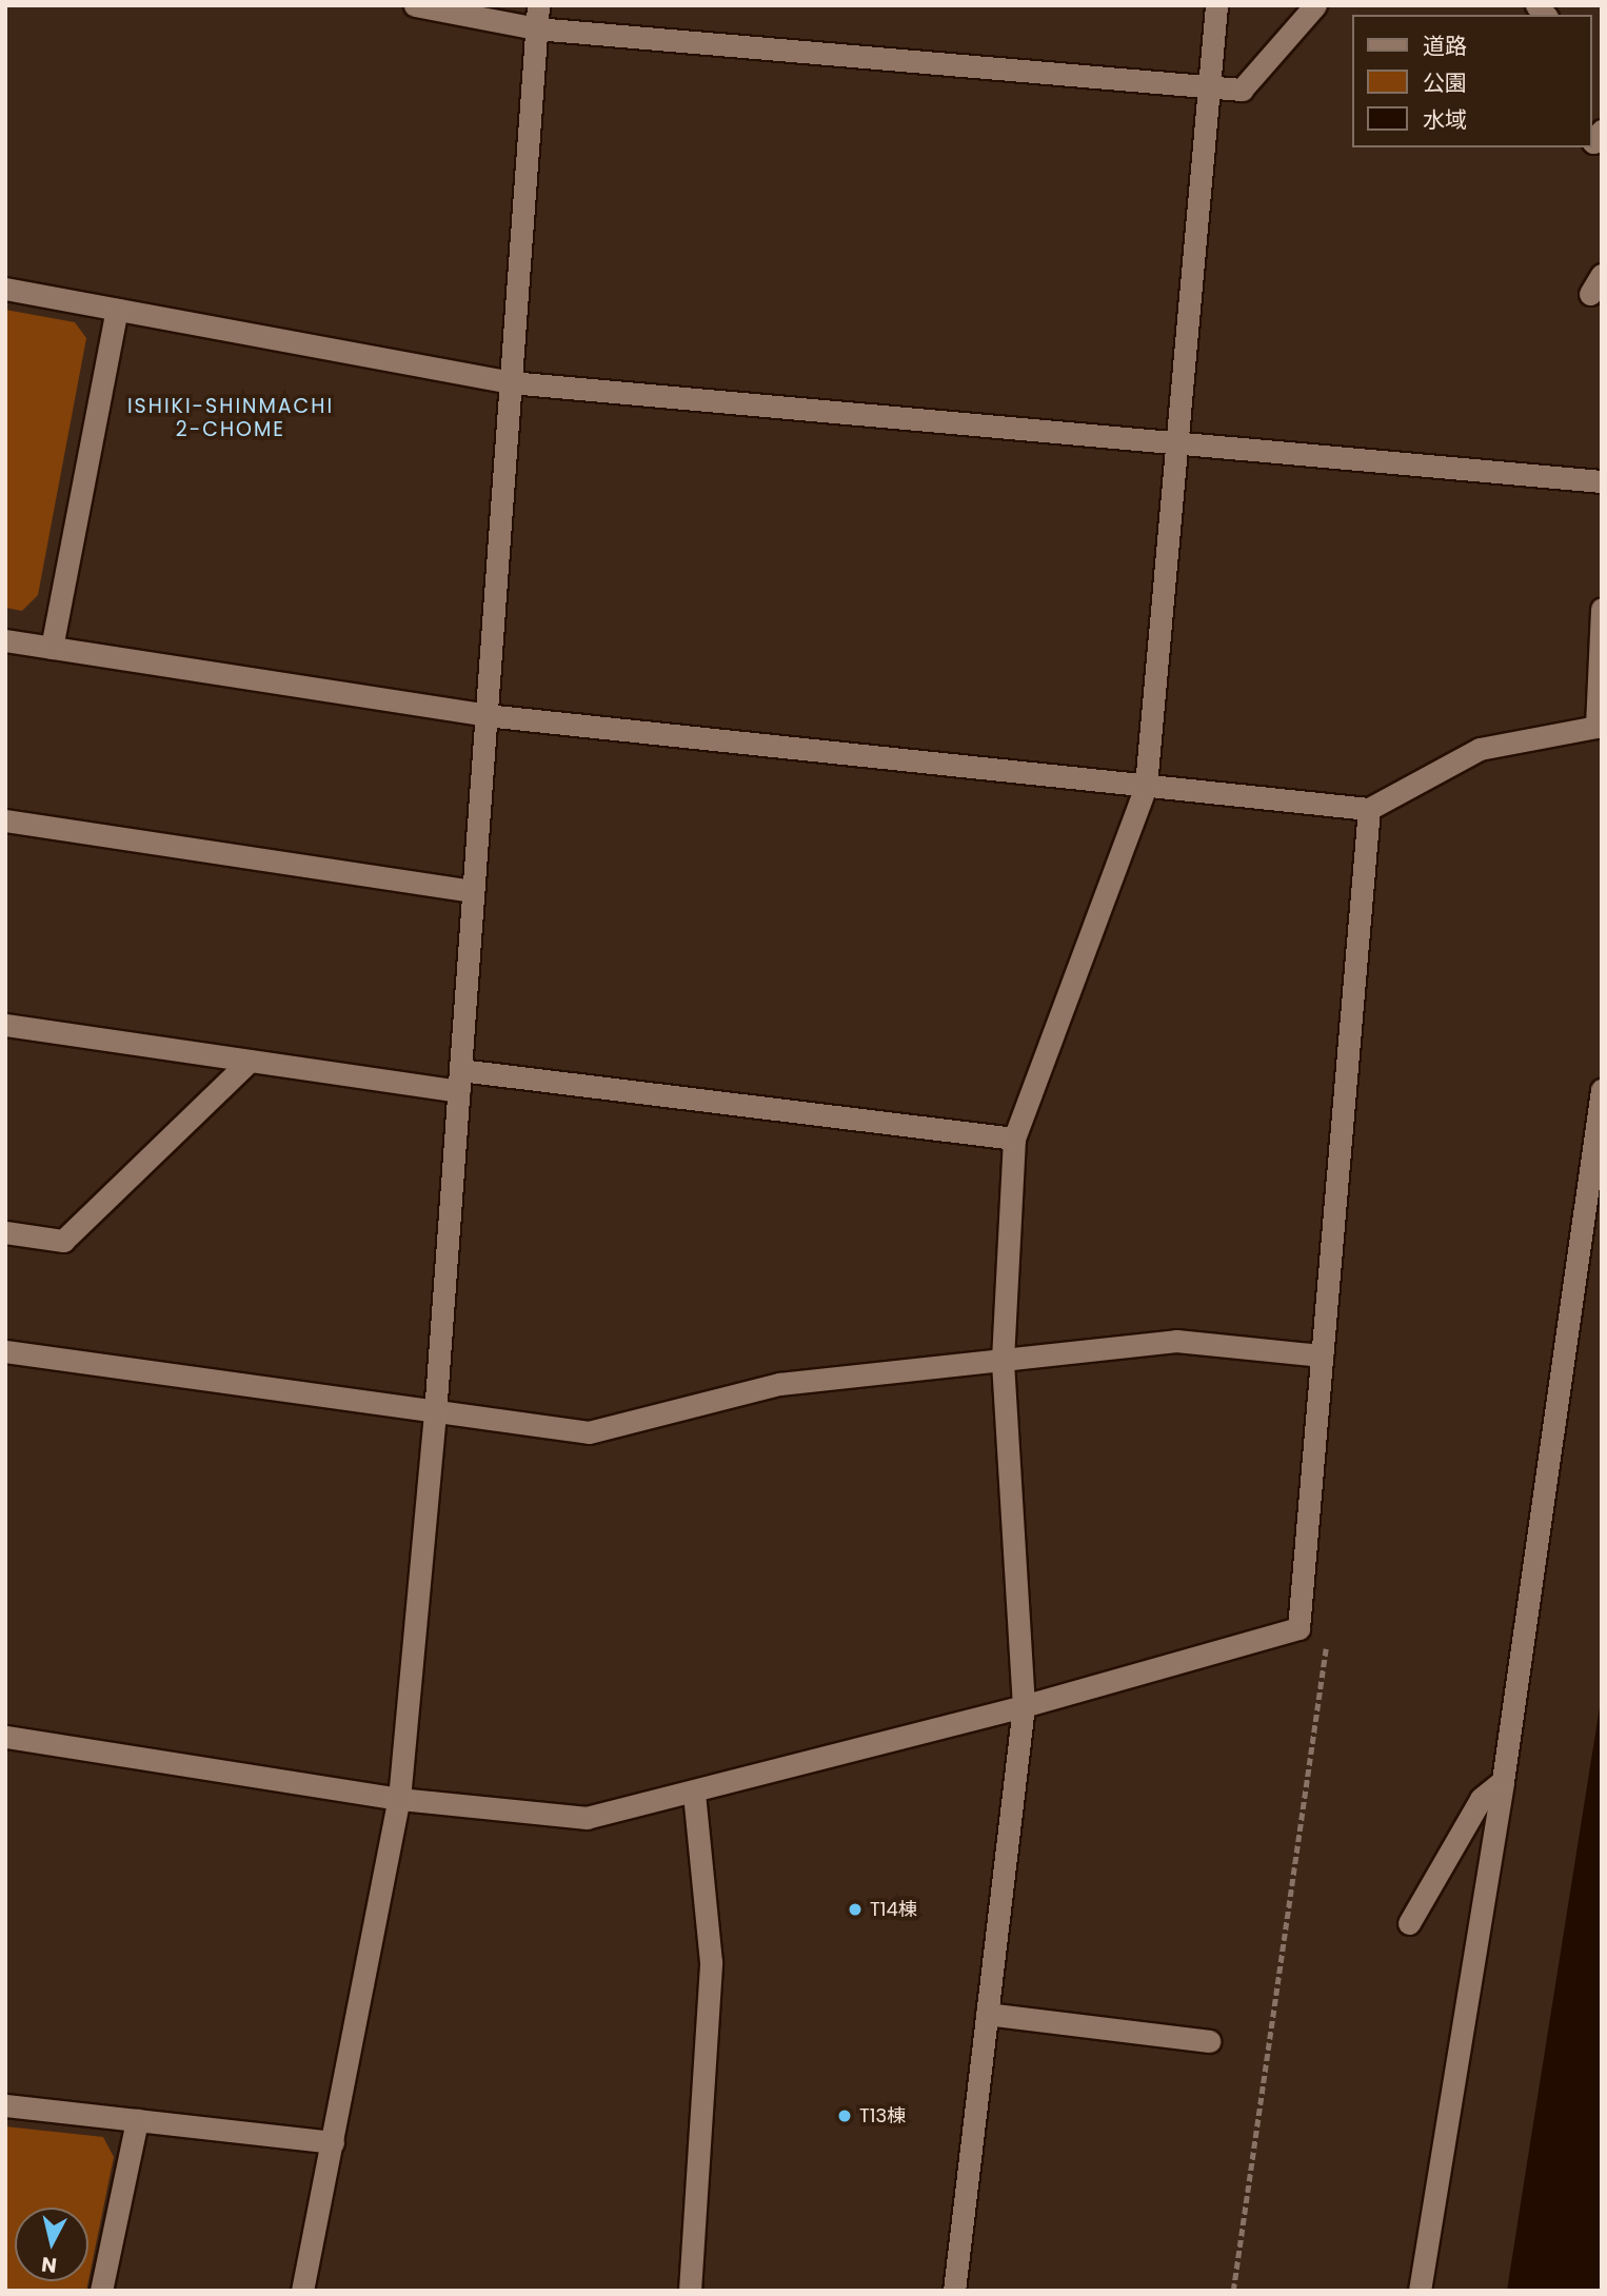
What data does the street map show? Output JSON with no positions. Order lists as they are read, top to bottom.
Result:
{
  "districts": ["ISHIKI-SHINMACHI 2-CHOME"],
  "places": ["T14棟", "T13棟"],
  "legend": ["道路", "公園", "水域"],
  "north": "bottom"
}
